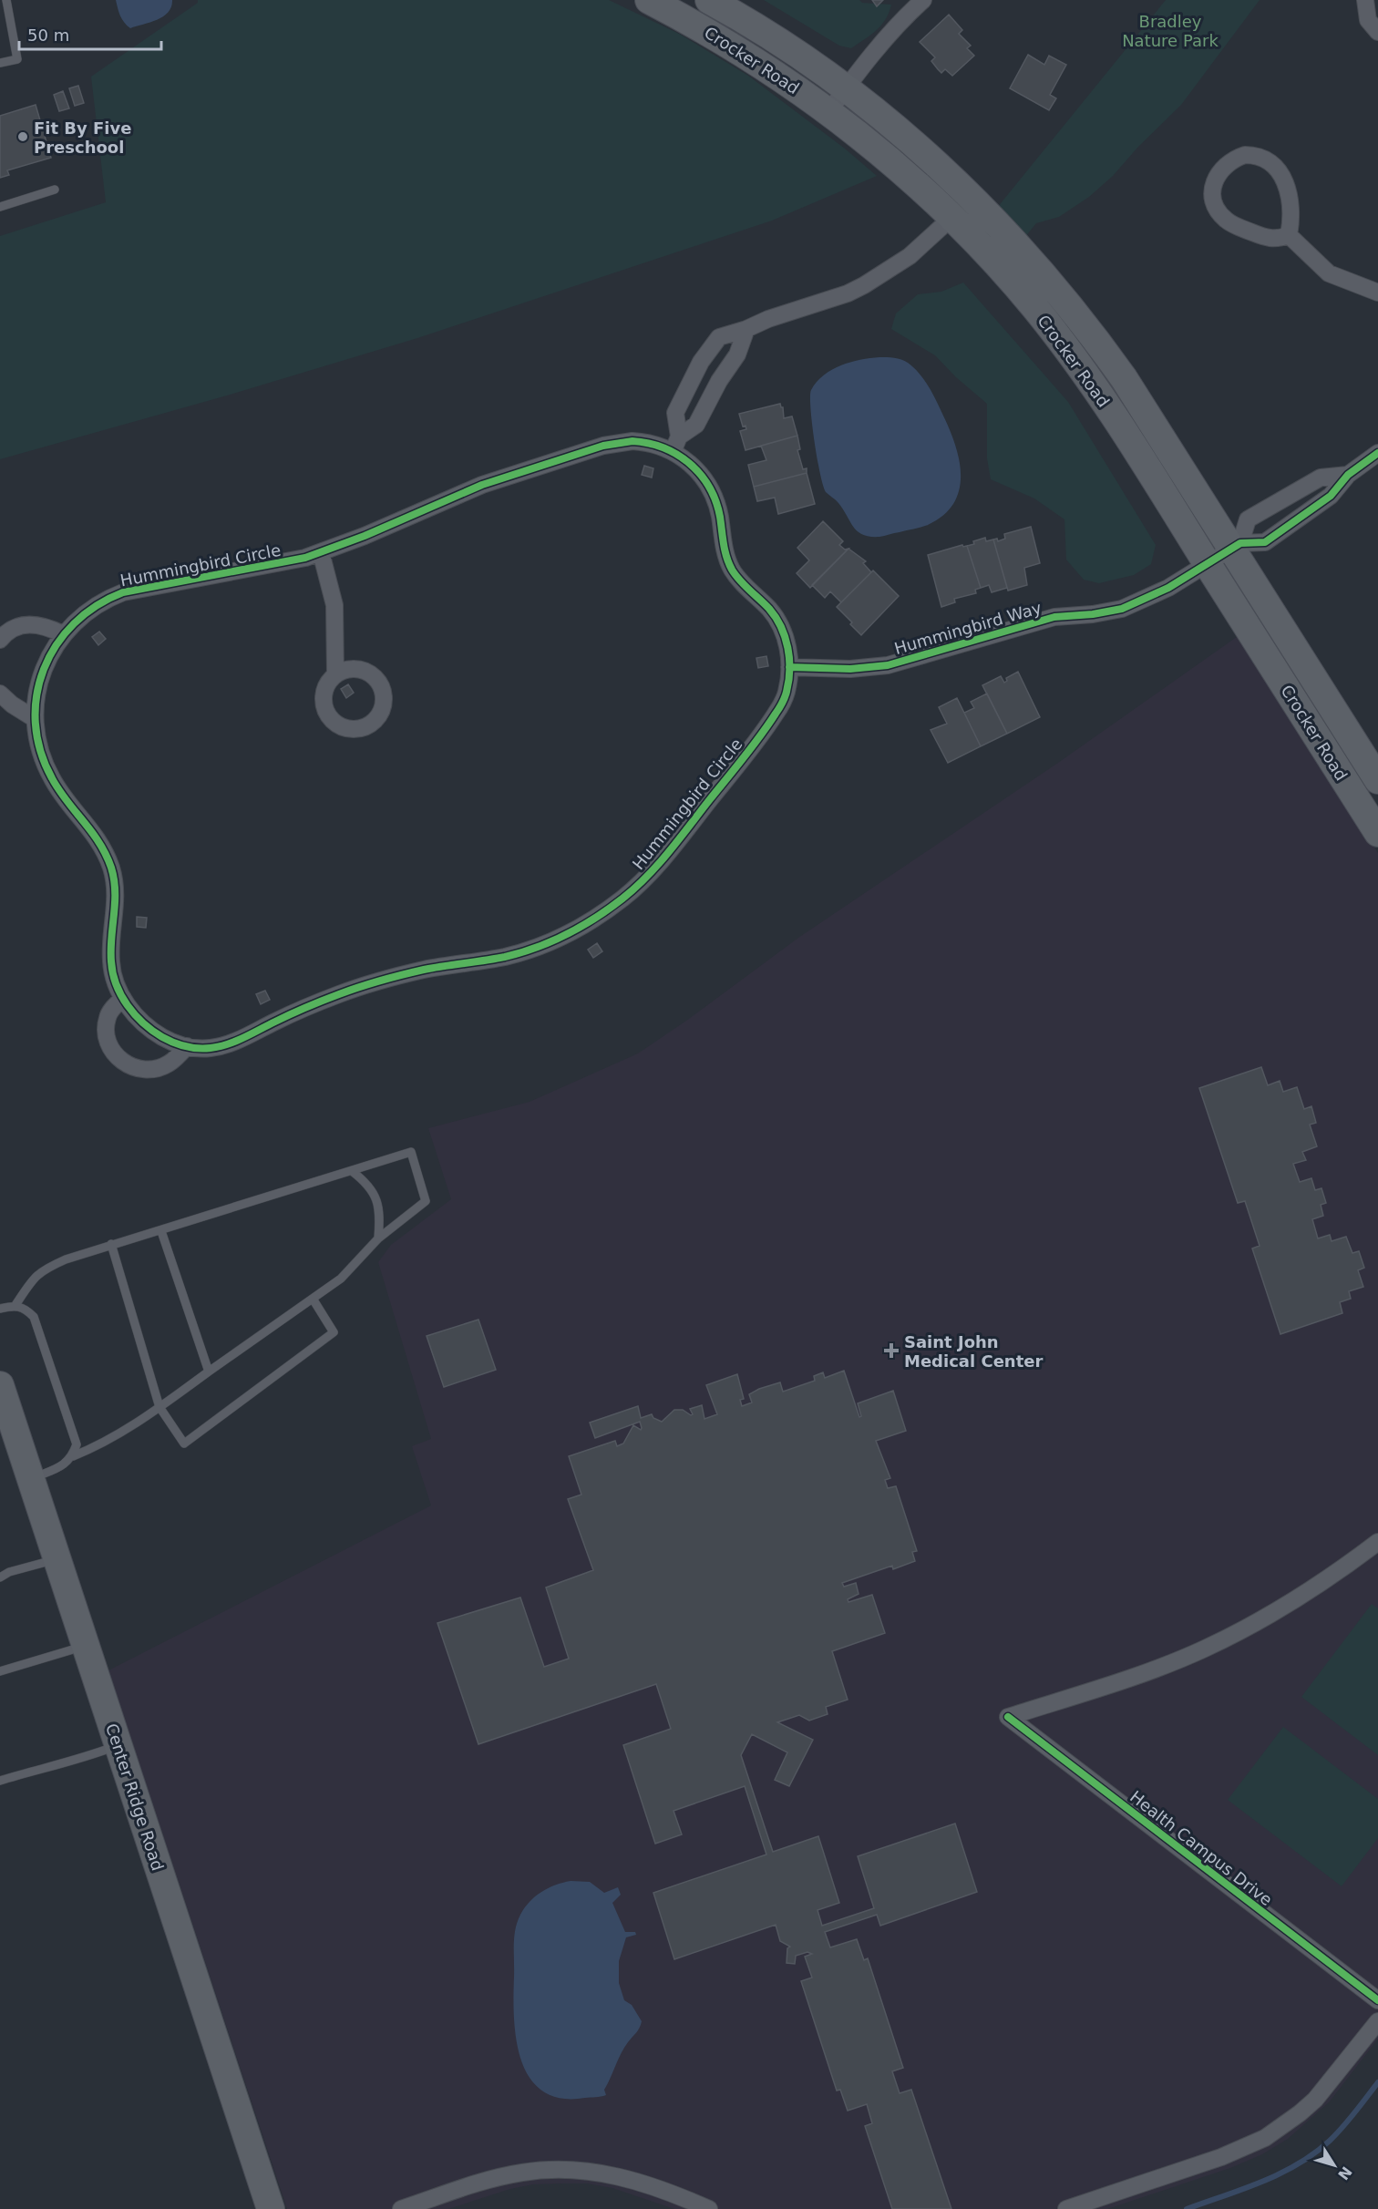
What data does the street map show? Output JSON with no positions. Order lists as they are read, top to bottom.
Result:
{
  "streets": {
    "main road": ["Crocker Road", "Center Ridge Road"],
    "street": ["Hummingbird Circle", "Hummingbird Way", "Health Campus Drive"]
  },
  "crossings": [
    ["Crocker Road", "Hummingbird Way"],
    ["Hummingbird Circle", "Hummingbird Way"]
  ],
  "parks": ["Bradley Nature Park"],
  "places": {
    "other": ["Fit By Five Preschool"],
    "health": ["Saint John Medical Center"]
  },
  "scale_bar": "50 m",
  "north": "bottom right"
}
